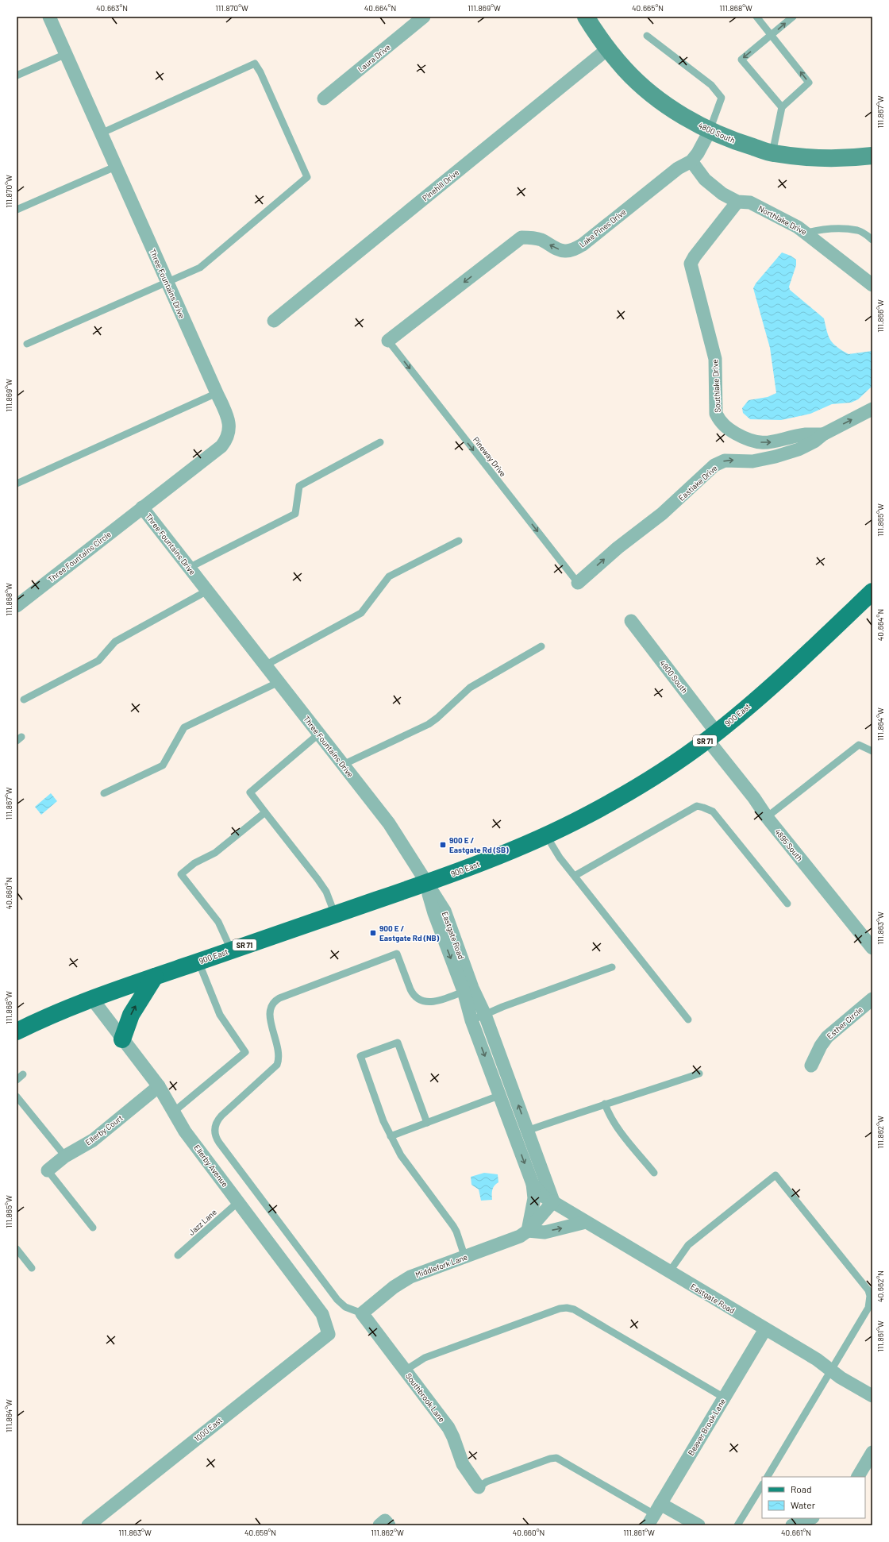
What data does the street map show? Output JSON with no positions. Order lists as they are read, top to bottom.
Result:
{
  "streets": {
    "main road": ["900 East", "SR 71"],
    "street": [
      "Laura Drive",
      "4800 South",
      "Pinehill Drive",
      "Northlake Drive",
      "Lake Pines Drive",
      "Three Fountains Drive",
      "Southlake Drive",
      "Eastlake Drive",
      "Three Fountains Circle",
      "4900 South",
      "4895 South",
      "Eastgate Road",
      "Esther Circle",
      "Ellerby Court",
      "Ellerby Avenue",
      "Middlefork Lane",
      "Southbrook Lane",
      "Beaver Brook Lane",
      "1000 East"
    ],
    "lane": ["Pineway Drive", "Jazz Lane"]
  },
  "crossings": [
    ["4800 South", "Pinehill Drive"],
    ["4800 South", "Lake Pines Drive"],
    ["Northlake Drive", "Lake Pines Drive"],
    ["Northlake Drive", "Southlake Drive"],
    ["Lake Pines Drive", "Pineway Drive"],
    ["Three Fountains Drive", "Three Fountains Circle"],
    ["Three Fountains Drive", "900 East"],
    ["Three Fountains Drive", "Eastgate Road"],
    ["Southlake Drive", "Eastlake Drive"],
    ["Pineway Drive", "Eastlake Drive"],
    ["4900 South", "900 East"],
    ["4900 South", "4895 South"],
    ["900 East", "4895 South"],
    ["900 East", "Eastgate Road"],
    ["900 East", "Ellerby Avenue"],
    ["Eastgate Road", "Middlefork Lane"],
    ["Eastgate Road", "Beaver Brook Lane"],
    ["Ellerby Court", "Ellerby Avenue"],
    ["Ellerby Avenue", "Jazz Lane"],
    ["Ellerby Avenue", "1000 East"],
    ["Middlefork Lane", "Southbrook Lane"]
  ],
  "one_way": ["Lake Pines Drive", "Pineway Drive", "Eastlake Drive"],
  "places": {
    "transit": ["900 E / Eastgate Rd (SB)", "900 E / Eastgate Rd (NB)"]
  },
  "legend": ["Road", "Water"],
  "coordinates": [
    "40.663°N",
    "111.870°W",
    "40.664°N",
    "111.869°W",
    "40.665°N",
    "111.868°W",
    "111.867°W",
    "111.866°W",
    "111.865°W",
    "111.864°W",
    "40.660°N",
    "111.863°W",
    "111.862°W",
    "40.662°N",
    "111.861°W",
    "40.659°N",
    "40.661°N"
  ]
}
